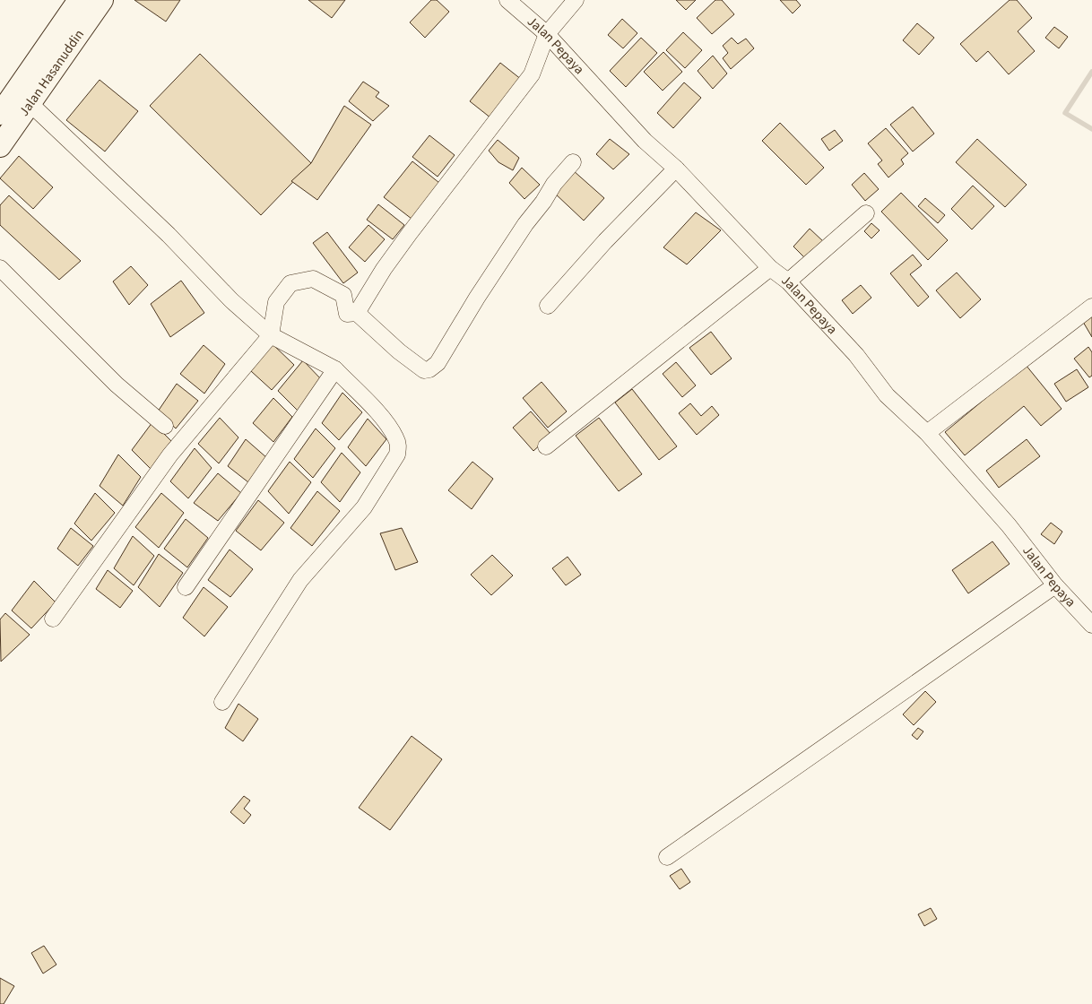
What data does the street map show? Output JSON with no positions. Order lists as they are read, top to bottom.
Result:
{
  "streets": {
    "street": ["Jalan Pepaya", "Jalan Hasanuddin"]
  }
}
